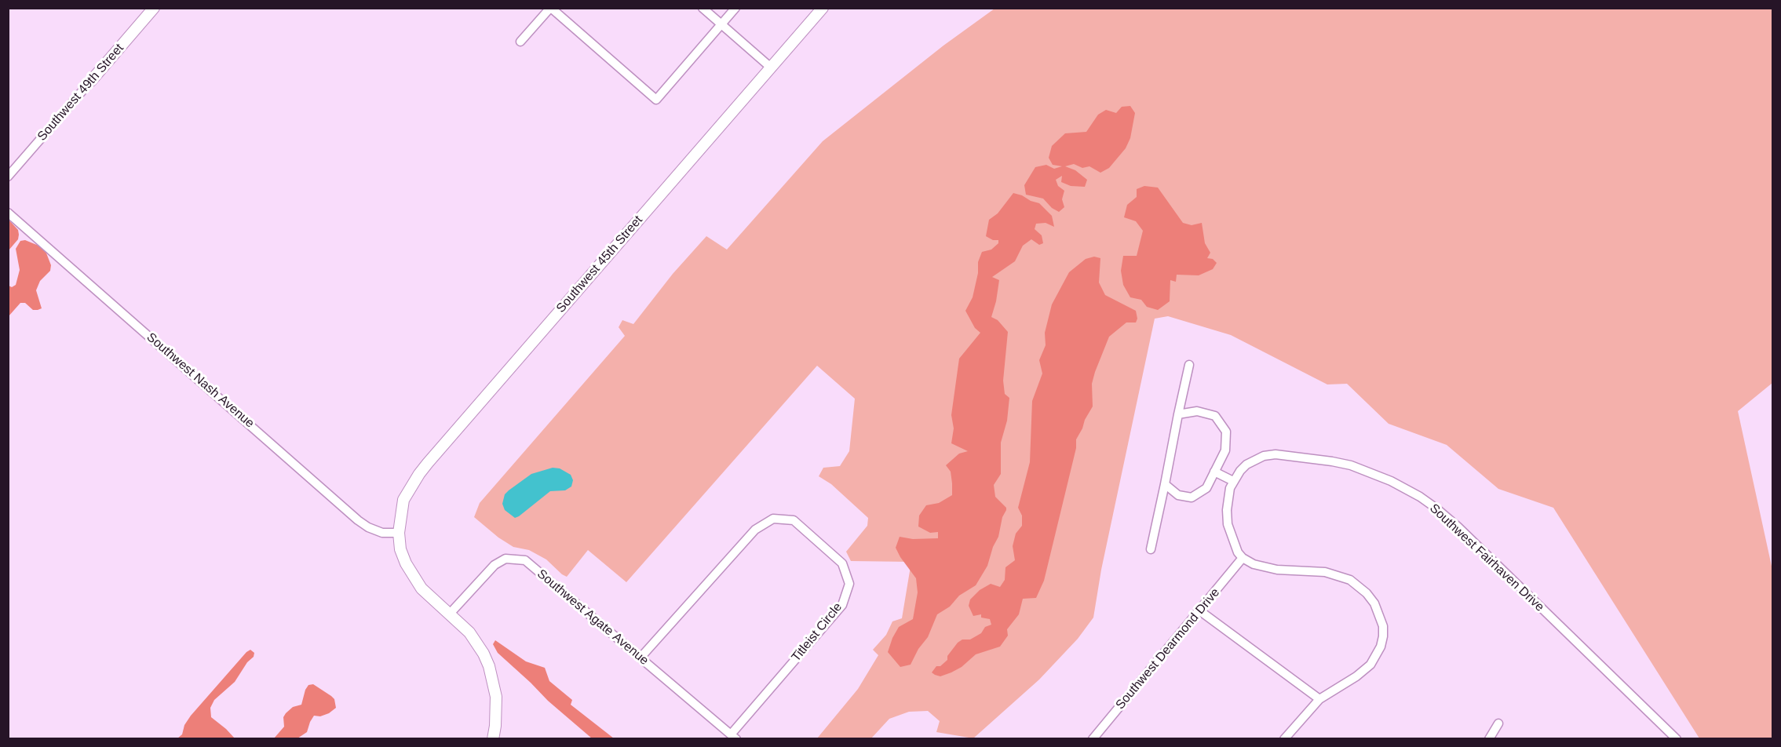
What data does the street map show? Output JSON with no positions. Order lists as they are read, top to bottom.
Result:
{
  "streets": {
    "street": [
      "Southwest 49th Street",
      "Southwest 45th Street",
      "Southwest Nash Avenue",
      "Southwest Fairhaven Drive",
      "Southwest Agate Avenue",
      "Titleist Circle",
      "Southwest Dearmond Drive"
    ]
  },
  "crossings": [
    ["Southwest 45th Street", "Southwest Nash Avenue"],
    ["Southwest 45th Street", "Southwest Agate Avenue"],
    ["Southwest Fairhaven Drive", "Southwest Dearmond Drive"],
    ["Southwest Agate Avenue", "Titleist Circle"]
  ]
}
